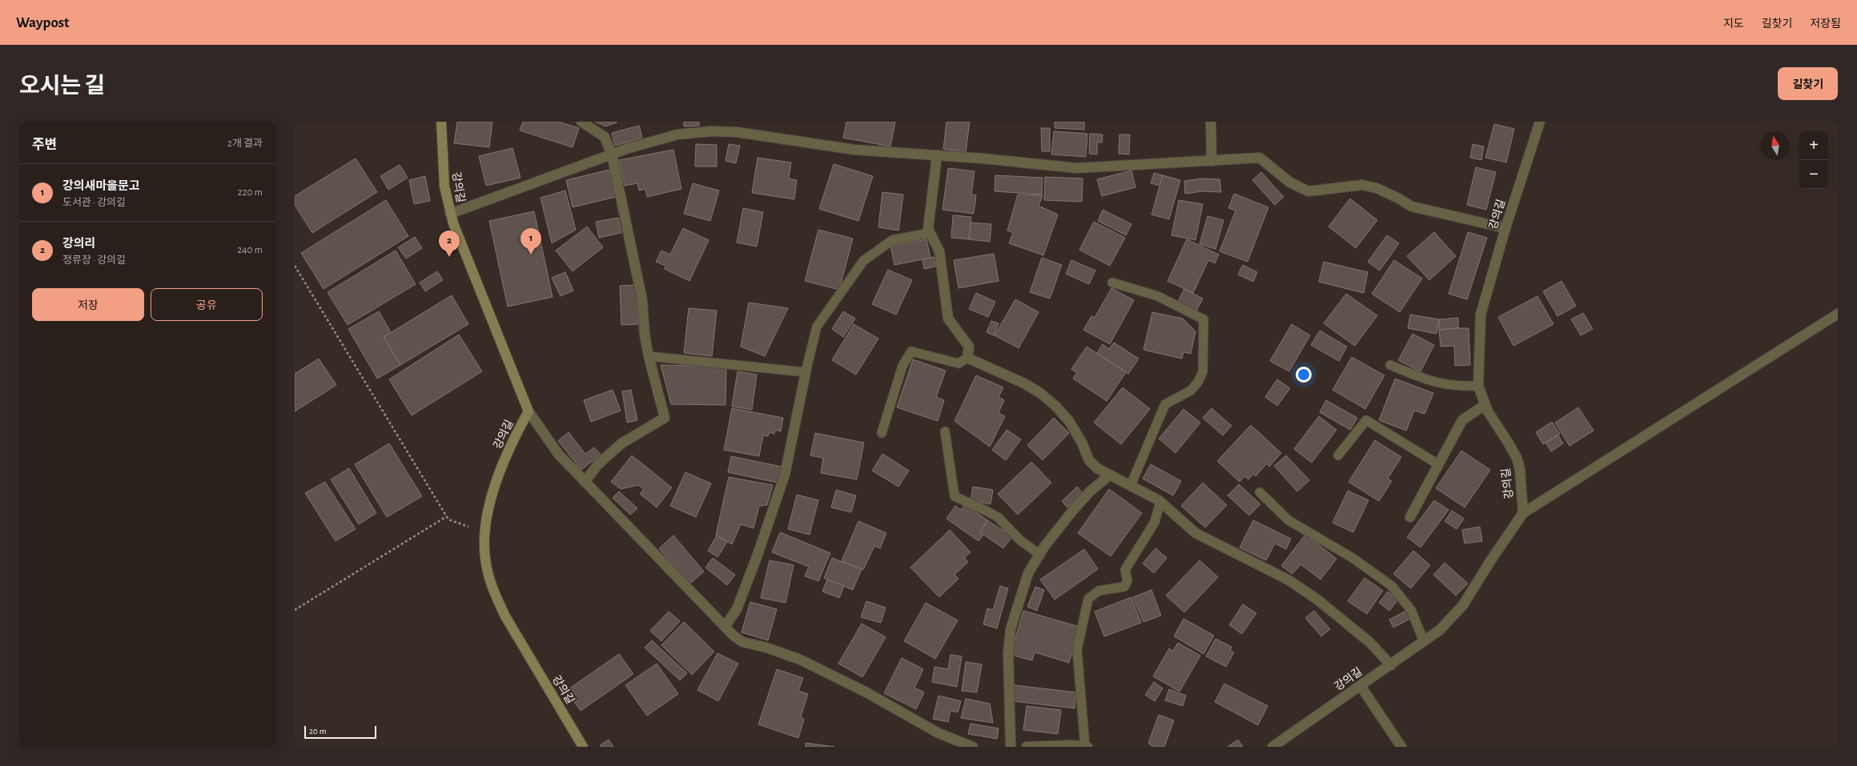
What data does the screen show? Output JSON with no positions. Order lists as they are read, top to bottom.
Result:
{
  "streets": {
    "street": ["강의길"]
  },
  "scale_bar": "20 m",
  "north": "top",
  "page": {
    "header": "Waypost",
    "nav": ["지도", "길찾기", "저장됨"],
    "title": "오시는 길",
    "buttons": [
      "길찾기",
      ["저장", "공유"]
    ],
    "heading": ["주변", "2개 결과"],
    "map_buttons": ["+", "−"],
    "list": [
      {
        "mark": "1",
        "name": "강의새마을문고",
        "note": "도서관 · 강의길",
        "value": "220 m"
      },
      {
        "mark": "2",
        "name": "강의리",
        "note": "정류장 · 강의길",
        "value": "240 m"
      }
    ],
    "pins": ["1", "2"],
    "scale": "20 m"
  }
}
